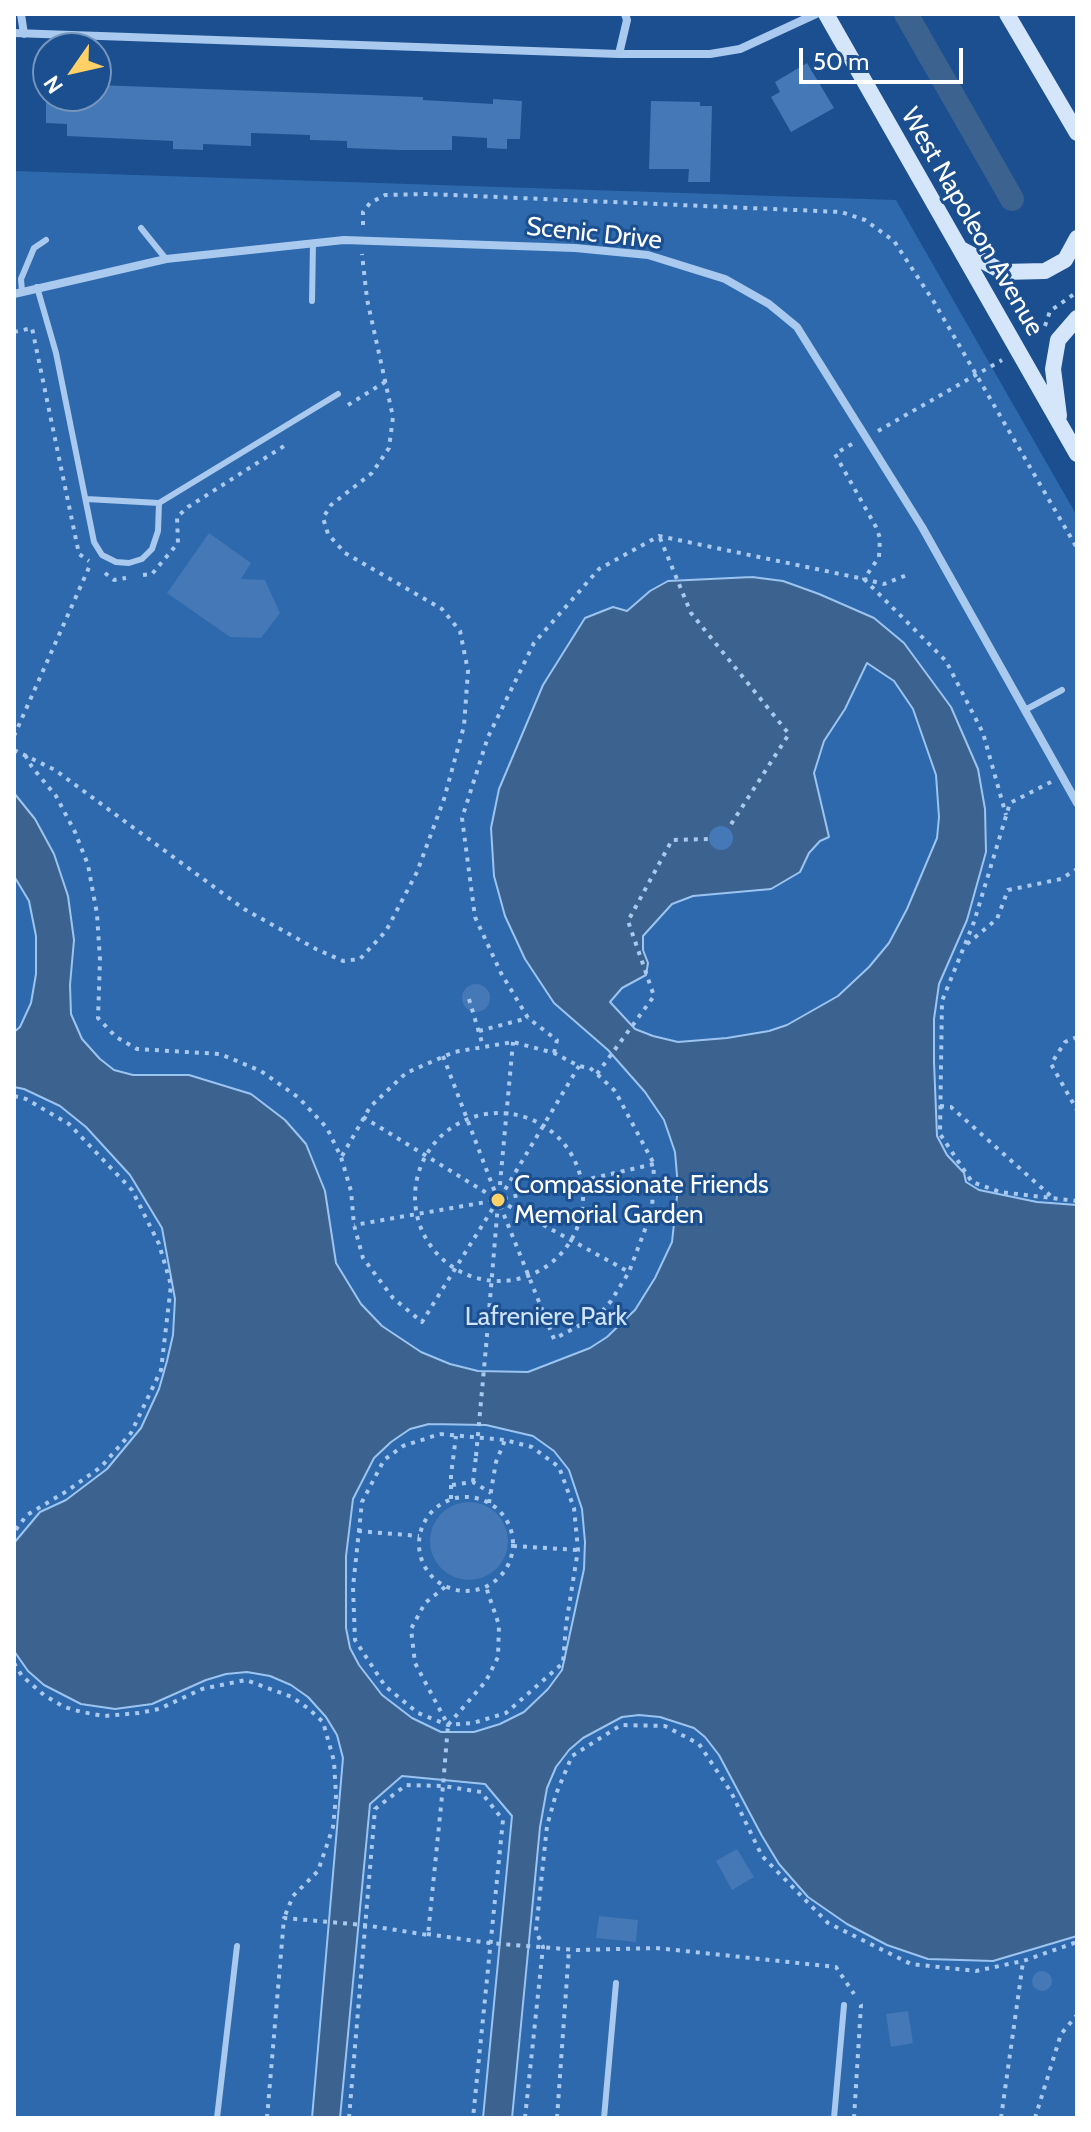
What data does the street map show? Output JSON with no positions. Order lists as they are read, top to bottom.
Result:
{
  "streets": {
    "main road": ["West Napoleon Avenue"],
    "street": ["Scenic Drive"]
  },
  "parks": ["Lafreniere Park"],
  "places": ["Compassionate Friends Memorial Garden"],
  "scale_bar": "50 m",
  "north": "bottom left"
}
